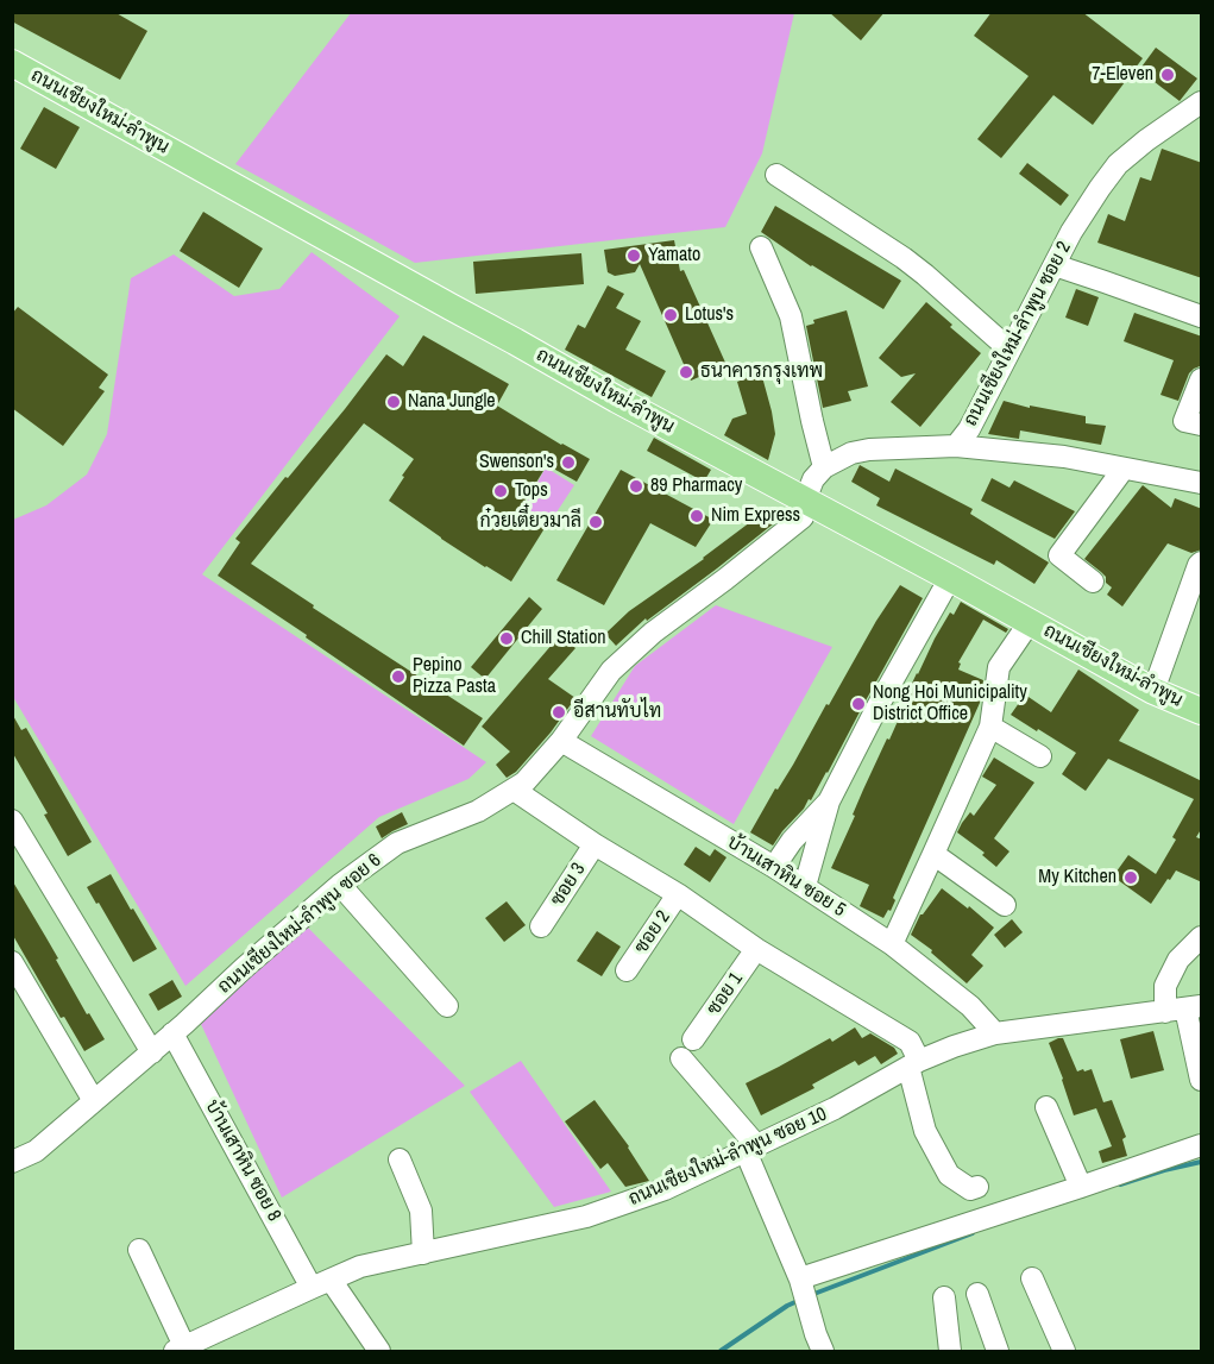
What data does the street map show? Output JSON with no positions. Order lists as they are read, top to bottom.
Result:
{
  "streets": {
    "main road": ["ถนนเชียงใหม่-ลำพูน"],
    "street": [
      "ถนนเชียงใหม่-ลำพูน ซอย 2",
      "บ้านเสาหิน ซอย 5",
      "ซอย 3",
      "ถนนเชียงใหม่-ลำพูน ซอย 6",
      "ซอย 2",
      "ซอย 1",
      "ถนนเชียงใหม่-ลำพูน ซอย 10",
      "บ้านเสาหิน ซอย 8"
    ]
  },
  "crossings": [
    ["ถนนเชียงใหม่-ลำพูน", "ถนนเชียงใหม่-ลำพูน ซอย 6"],
    ["บ้านเสาหิน ซอย 5", "ถนนเชียงใหม่-ลำพูน ซอย 6"],
    ["บ้านเสาหิน ซอย 5", "ถนนเชียงใหม่-ลำพูน ซอย 10"],
    ["ถนนเชียงใหม่-ลำพูน ซอย 6", "บ้านเสาหิน ซอย 8"],
    ["ถนนเชียงใหม่-ลำพูน ซอย 10", "บ้านเสาหิน ซอย 8"]
  ],
  "places": [
    "7-Eleven",
    "Yamato",
    "Lotus's",
    "ธนาคารกรุงเทพ",
    "Nana Jungle",
    "Swenson's",
    "89 Pharmacy",
    "Tops",
    "Nim Express",
    "ก๋วยเตี๋ยวมาลี",
    "Chill Station",
    "Pepino Pizza Pasta",
    "Nong Hoi Municipality District Office",
    "อีสานทับไท",
    "My Kitchen"
  ]
}
